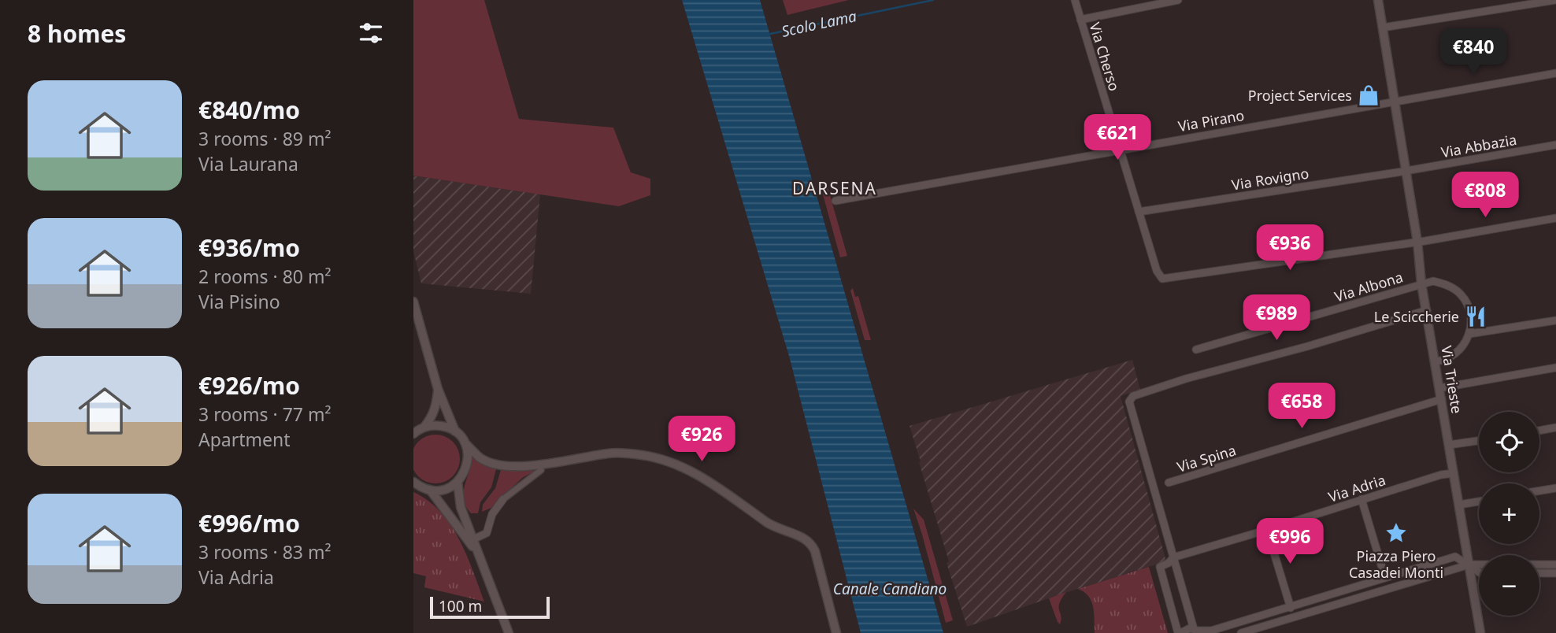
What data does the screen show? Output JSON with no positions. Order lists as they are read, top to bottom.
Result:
{
  "streets": {
    "street": [
      "Via Cherso",
      "Via Pirano",
      "Via Abbazia",
      "Via Rovigno",
      "Via Albona",
      "Via Trieste",
      "Via Spina",
      "Via Adria"
    ]
  },
  "crossings": [
    ["Via Cherso", "Via Pirano"],
    ["Via Cherso", "Via Rovigno"],
    ["Via Cherso", "Via Trieste"],
    ["Via Pirano", "Via Trieste"],
    ["Via Abbazia", "Via Rovigno"],
    ["Via Abbazia", "Via Trieste"],
    ["Via Rovigno", "Via Trieste"],
    ["Via Albona", "Via Trieste"],
    ["Via Trieste", "Via Spina"],
    ["Via Trieste", "Via Adria"]
  ],
  "districts": ["DARSENA"],
  "water": ["Scolo Lama", "Canale Candiano"],
  "places": {
    "shop": ["Project Services"],
    "restaurant": ["Le Sciccherie"],
    "place": ["Piazza Piero Casadei Monti"]
  },
  "scale_bar": "100 m",
  "page": {
    "heading": "8 homes",
    "price": [
      "€840",
      "€621",
      "€808",
      "€936",
      "€989",
      "€658",
      "€926",
      "€996"
    ],
    "list": [
      {
        "name": "€840/mo",
        "note": "3 rooms · 89 m² · Via Laurana"
      },
      {
        "name": "€936/mo",
        "note": "2 rooms · 80 m² · Via Pisino"
      },
      {
        "name": "€926/mo",
        "note": "3 rooms · 77 m² · Apartment"
      },
      {
        "name": "€996/mo",
        "note": "3 rooms · 83 m² · Via Adria"
      }
    ],
    "map_buttons": ["+", "−"],
    "scale": "100 m"
  }
}
